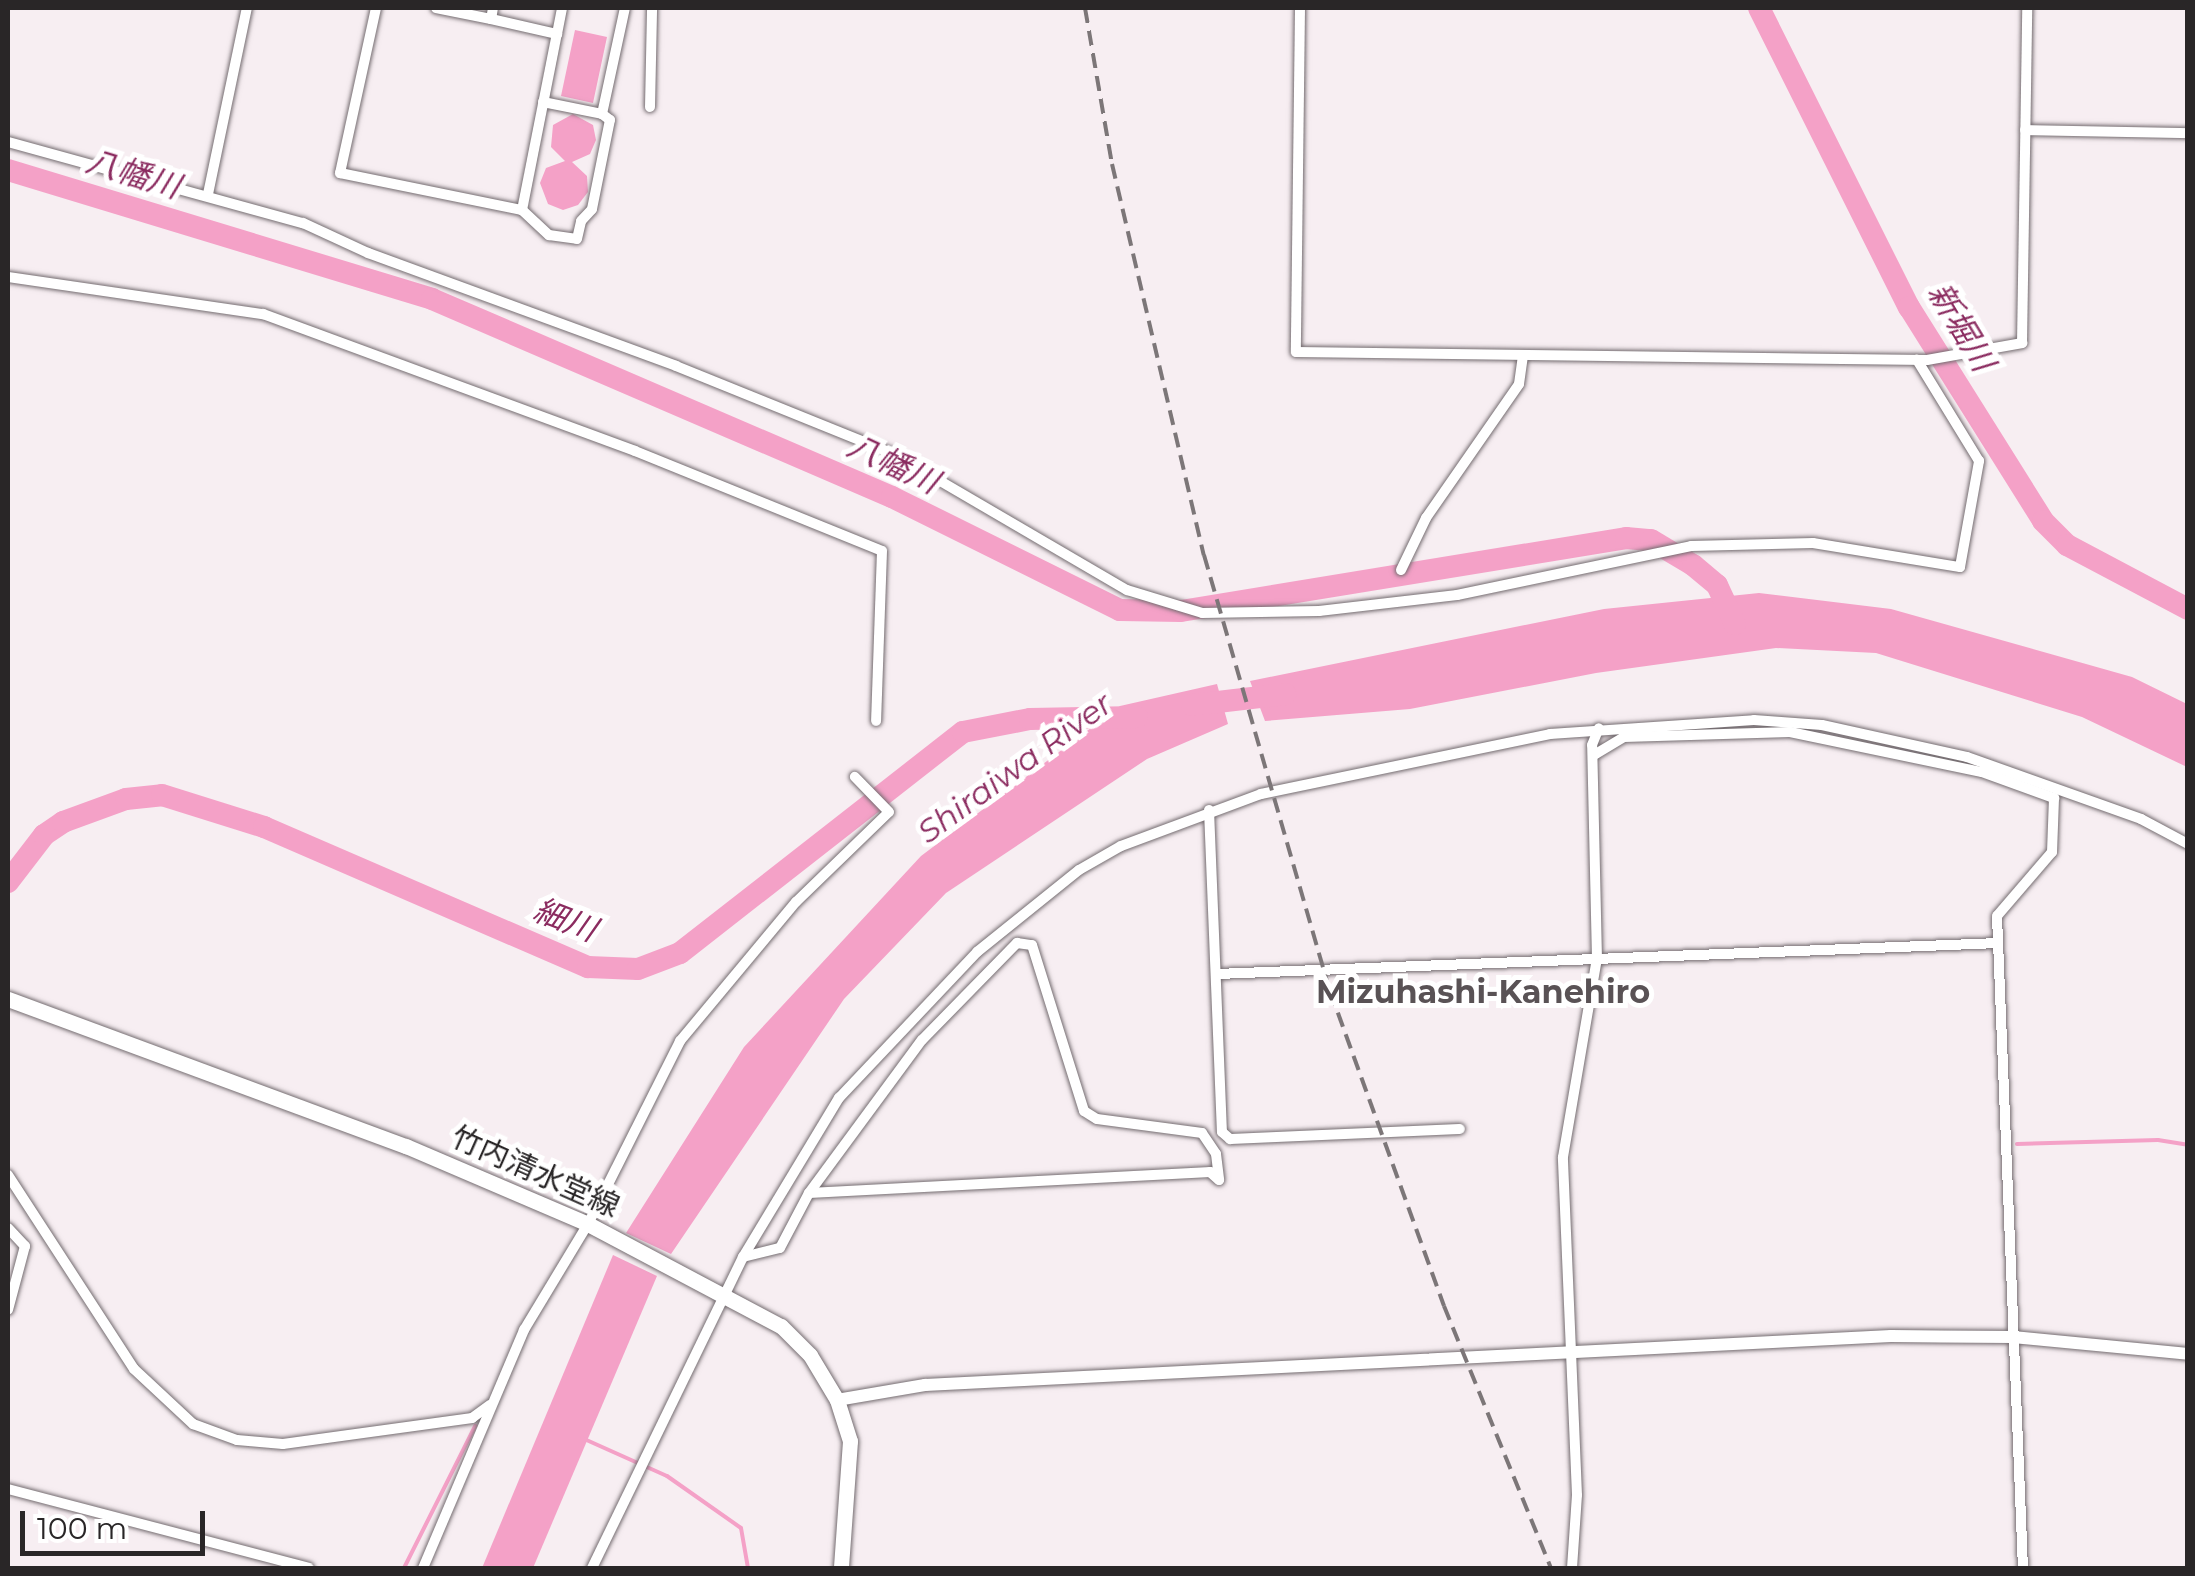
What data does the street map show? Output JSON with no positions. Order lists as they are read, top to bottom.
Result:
{
  "streets": {
    "main road": ["竹内清水堂線"]
  },
  "districts": ["Mizuhashi-Kanehiro"],
  "water": [
    "八幡川",
    "新堀川",
    "Shiraiwa River",
    "細川"
  ],
  "scale_bar": "100 m"
}
